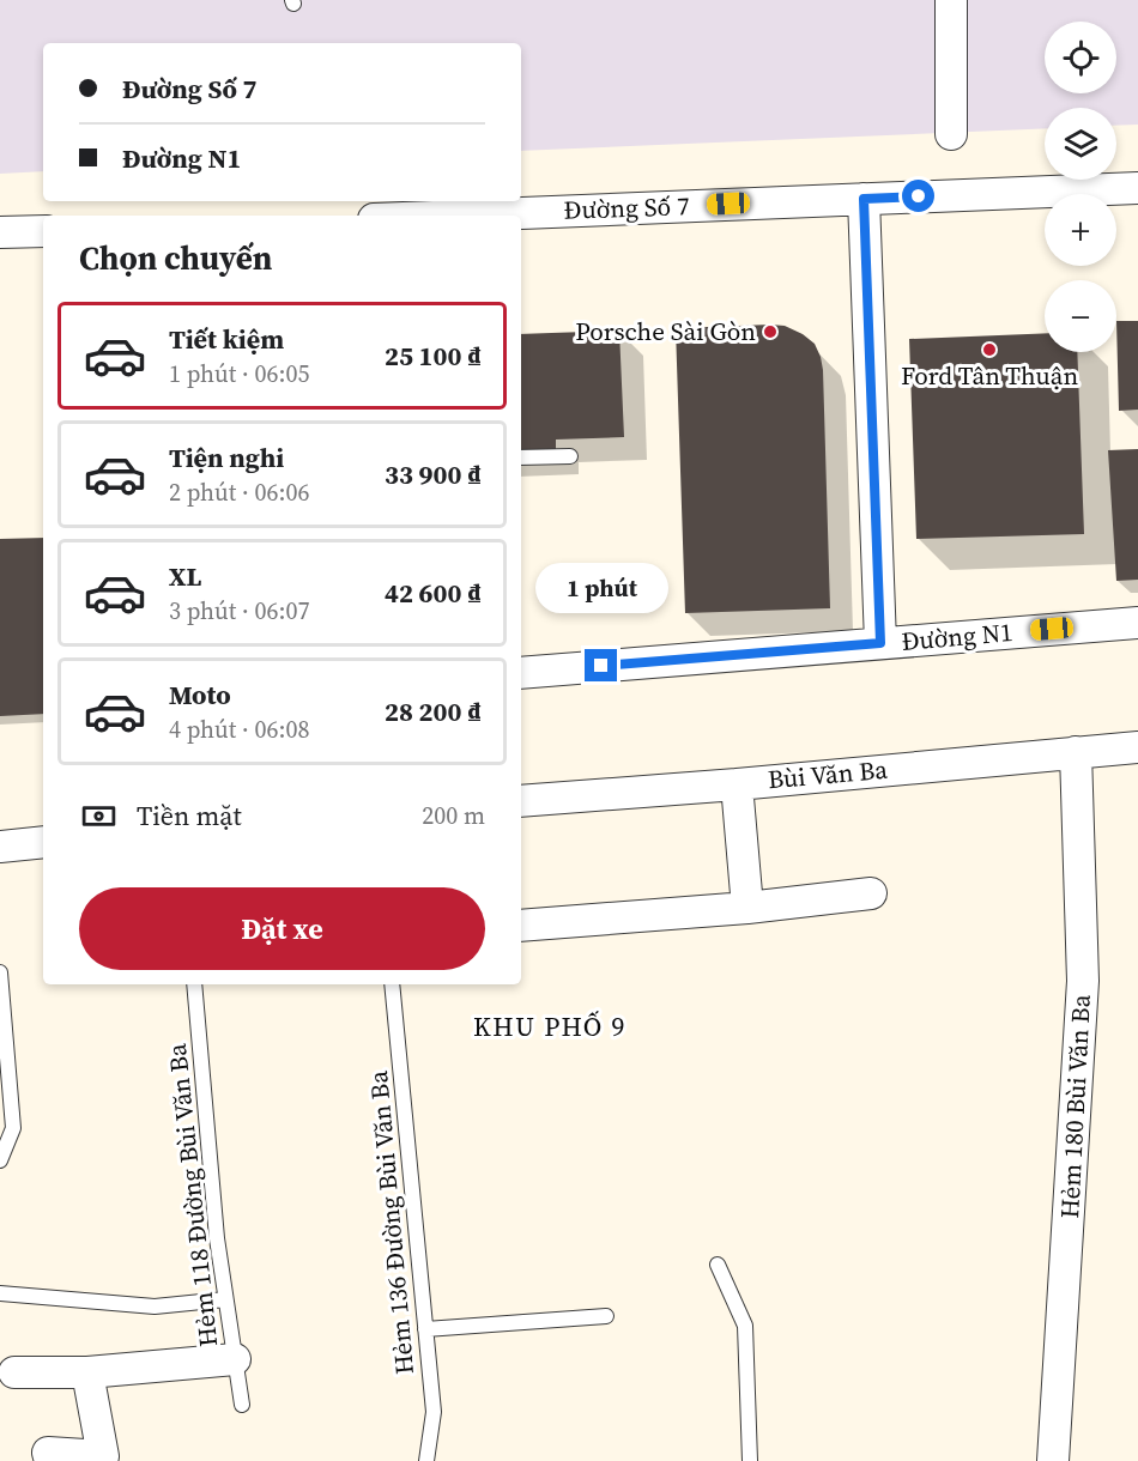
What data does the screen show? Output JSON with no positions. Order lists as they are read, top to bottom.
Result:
{
  "streets": {
    "street": [
      "Đường Số 7",
      "Đường N1",
      "Bùi Văn Ba",
      "Hẻm 180 Bùi Văn Ba"
    ],
    "lane": ["Hẻm 118 Đường Bùi Văn Ba", "Hẻm 136 Đường Bùi Văn Ba"]
  },
  "crossings": [
    ["Bùi Văn Ba", "Hẻm 180 Bùi Văn Ba"]
  ],
  "districts": ["KHU PHỐ 9"],
  "places": ["Porsche Sài Gòn", "Ford Tân Thuận"],
  "page": {
    "map_buttons": ["+", "−"],
    "banner": ["Đường Số 7", "Đường N1"],
    "heading": "Chọn chuyến",
    "list": [
      {
        "name": "Tiết kiệm",
        "note": "1 phút · 06:05",
        "value": "25 100 ₫"
      },
      {
        "name": "Tiện nghi",
        "note": "2 phút · 06:06",
        "value": "33 900 ₫"
      },
      {
        "name": "XL",
        "note": "3 phút · 06:07",
        "value": "42 600 ₫"
      },
      {
        "name": "Moto",
        "note": "4 phút · 06:08",
        "value": "28 200 ₫"
      }
    ],
    "bubble": "1 phút",
    "pay": ["Tiền mặt", "200 m"],
    "buttons": "Đặt xe"
  }
}
